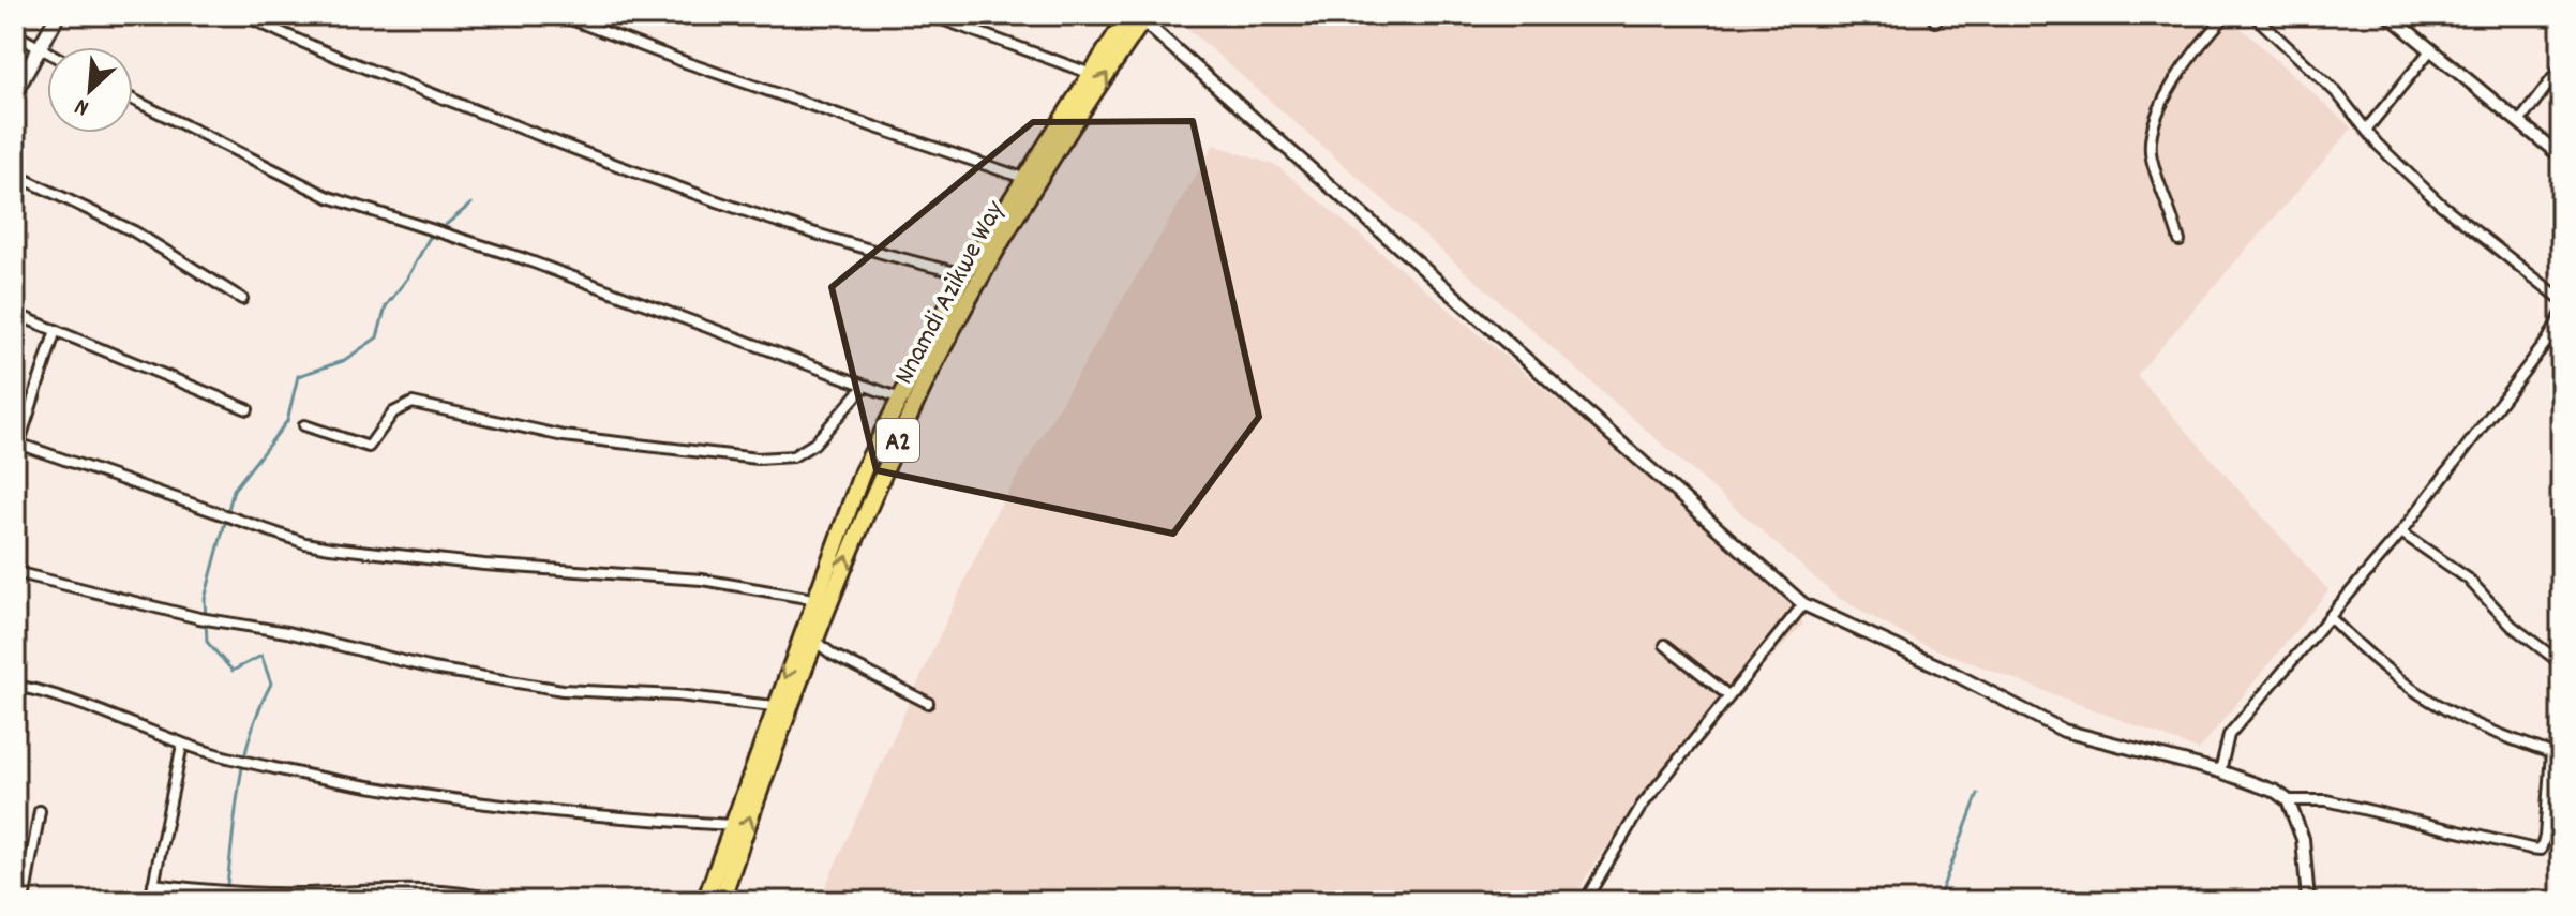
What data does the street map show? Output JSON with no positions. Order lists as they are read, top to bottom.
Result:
{
  "streets": {
    "highway": ["Nnamdi Azikwe Way", "A2"]
  },
  "north": "bottom left"
}
